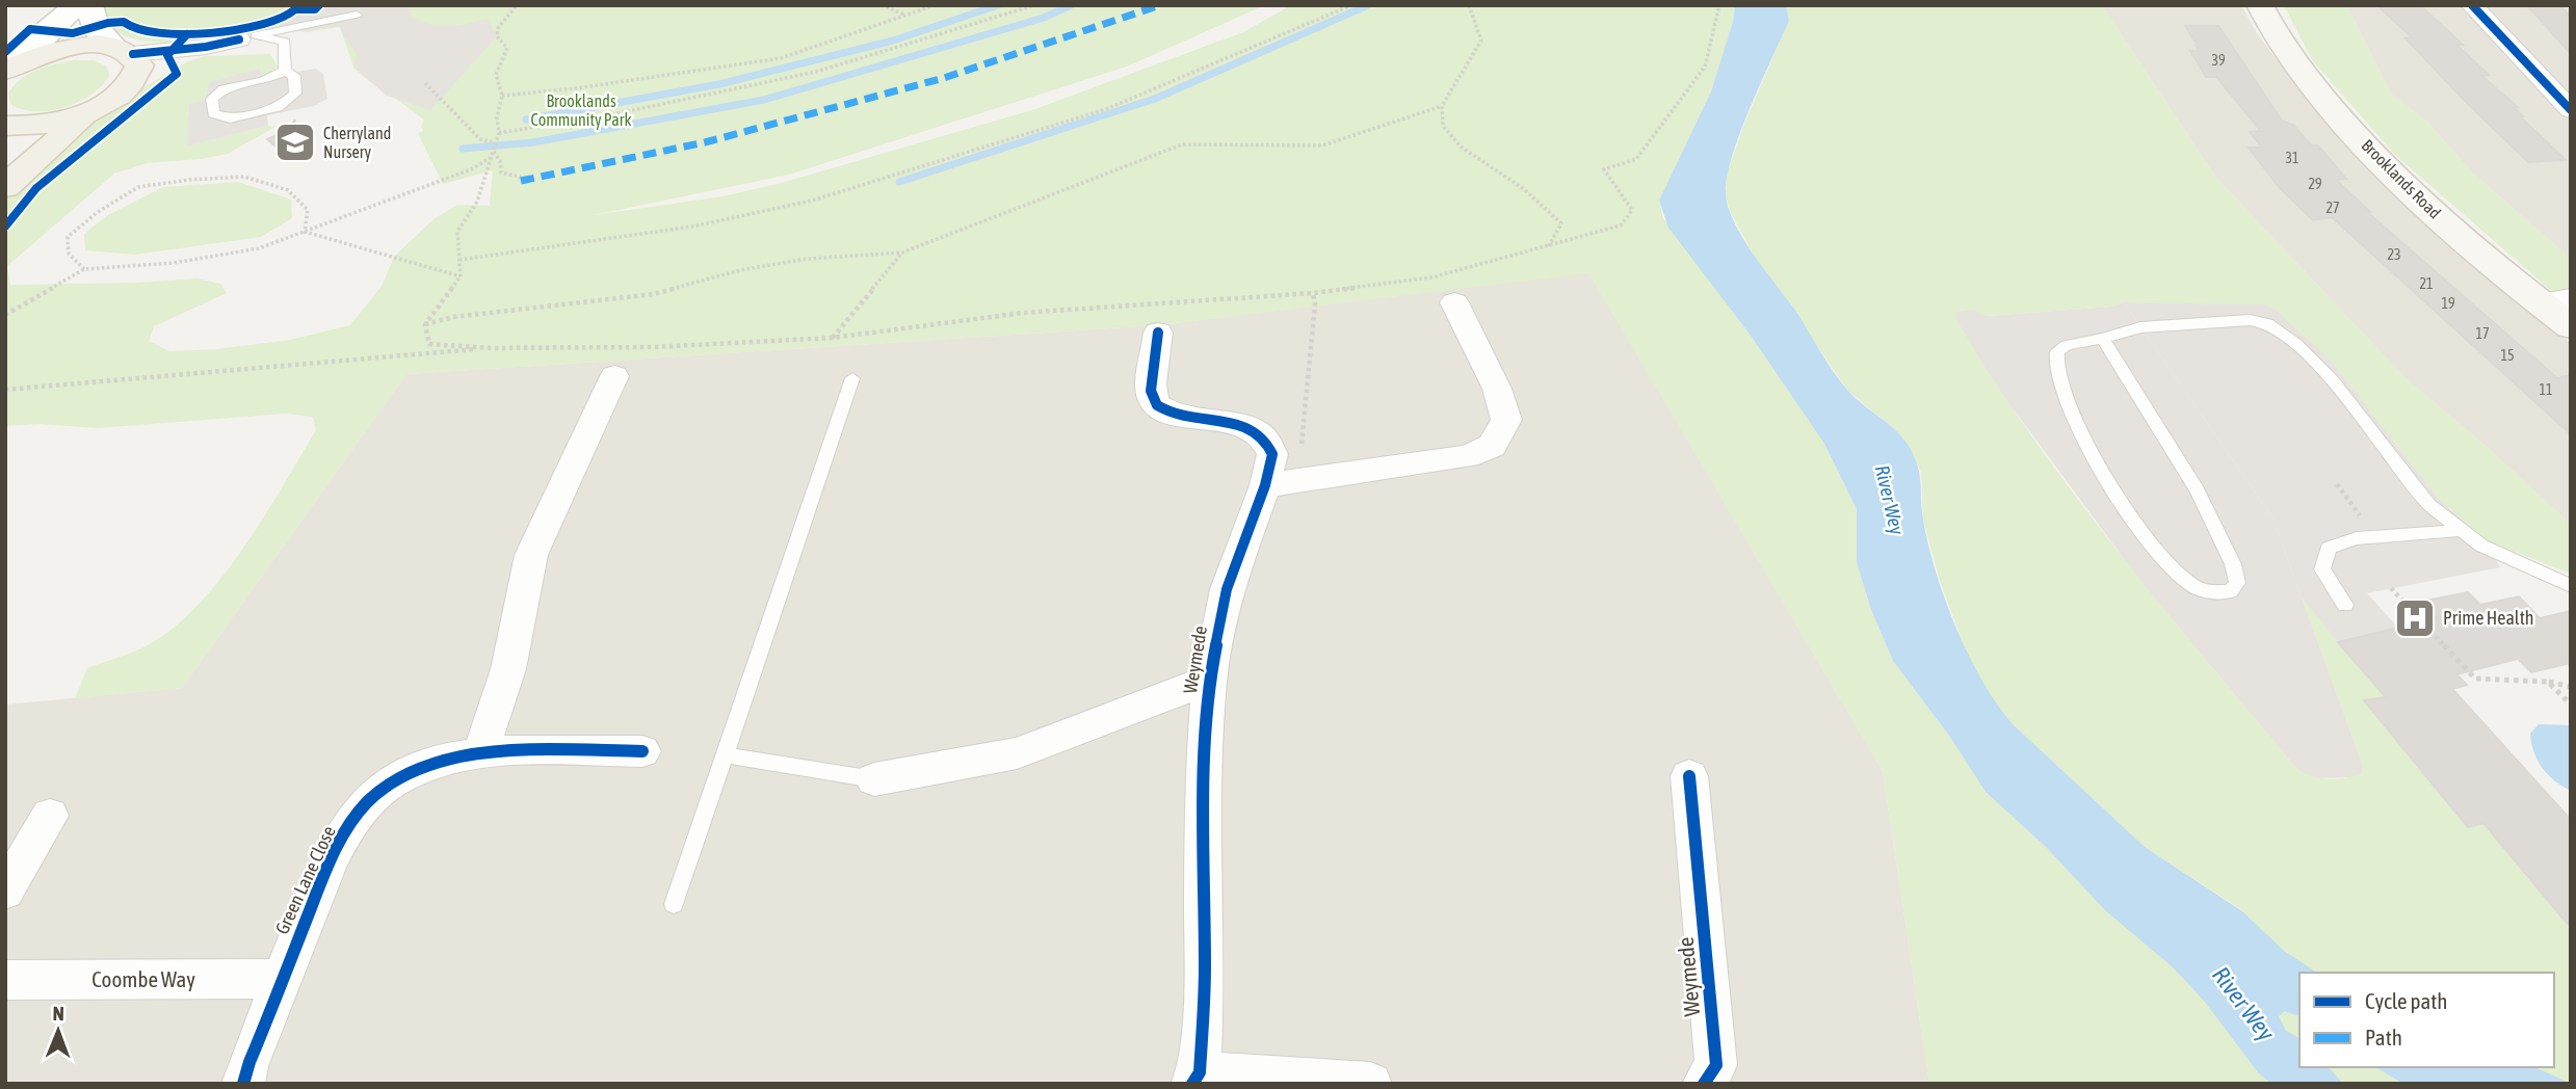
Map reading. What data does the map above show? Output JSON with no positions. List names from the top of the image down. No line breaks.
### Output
{"streets":{"main road":["Brooklands Road"],"street":["Weymede","Green Lane Close","Coombe Way"]},"crossings":[["Green Lane Close","Coombe Way"]],"water":["River Wey"],"parks":["Brooklands Community Park"],"places":{"school or university":["Cherryland Nursery"],"hospital":["Prime Health"]},"house_numbers":["39","31","29","27","23","21","19","17","15","11"],"legend":["Cycle path","Path"],"north":"top"}
